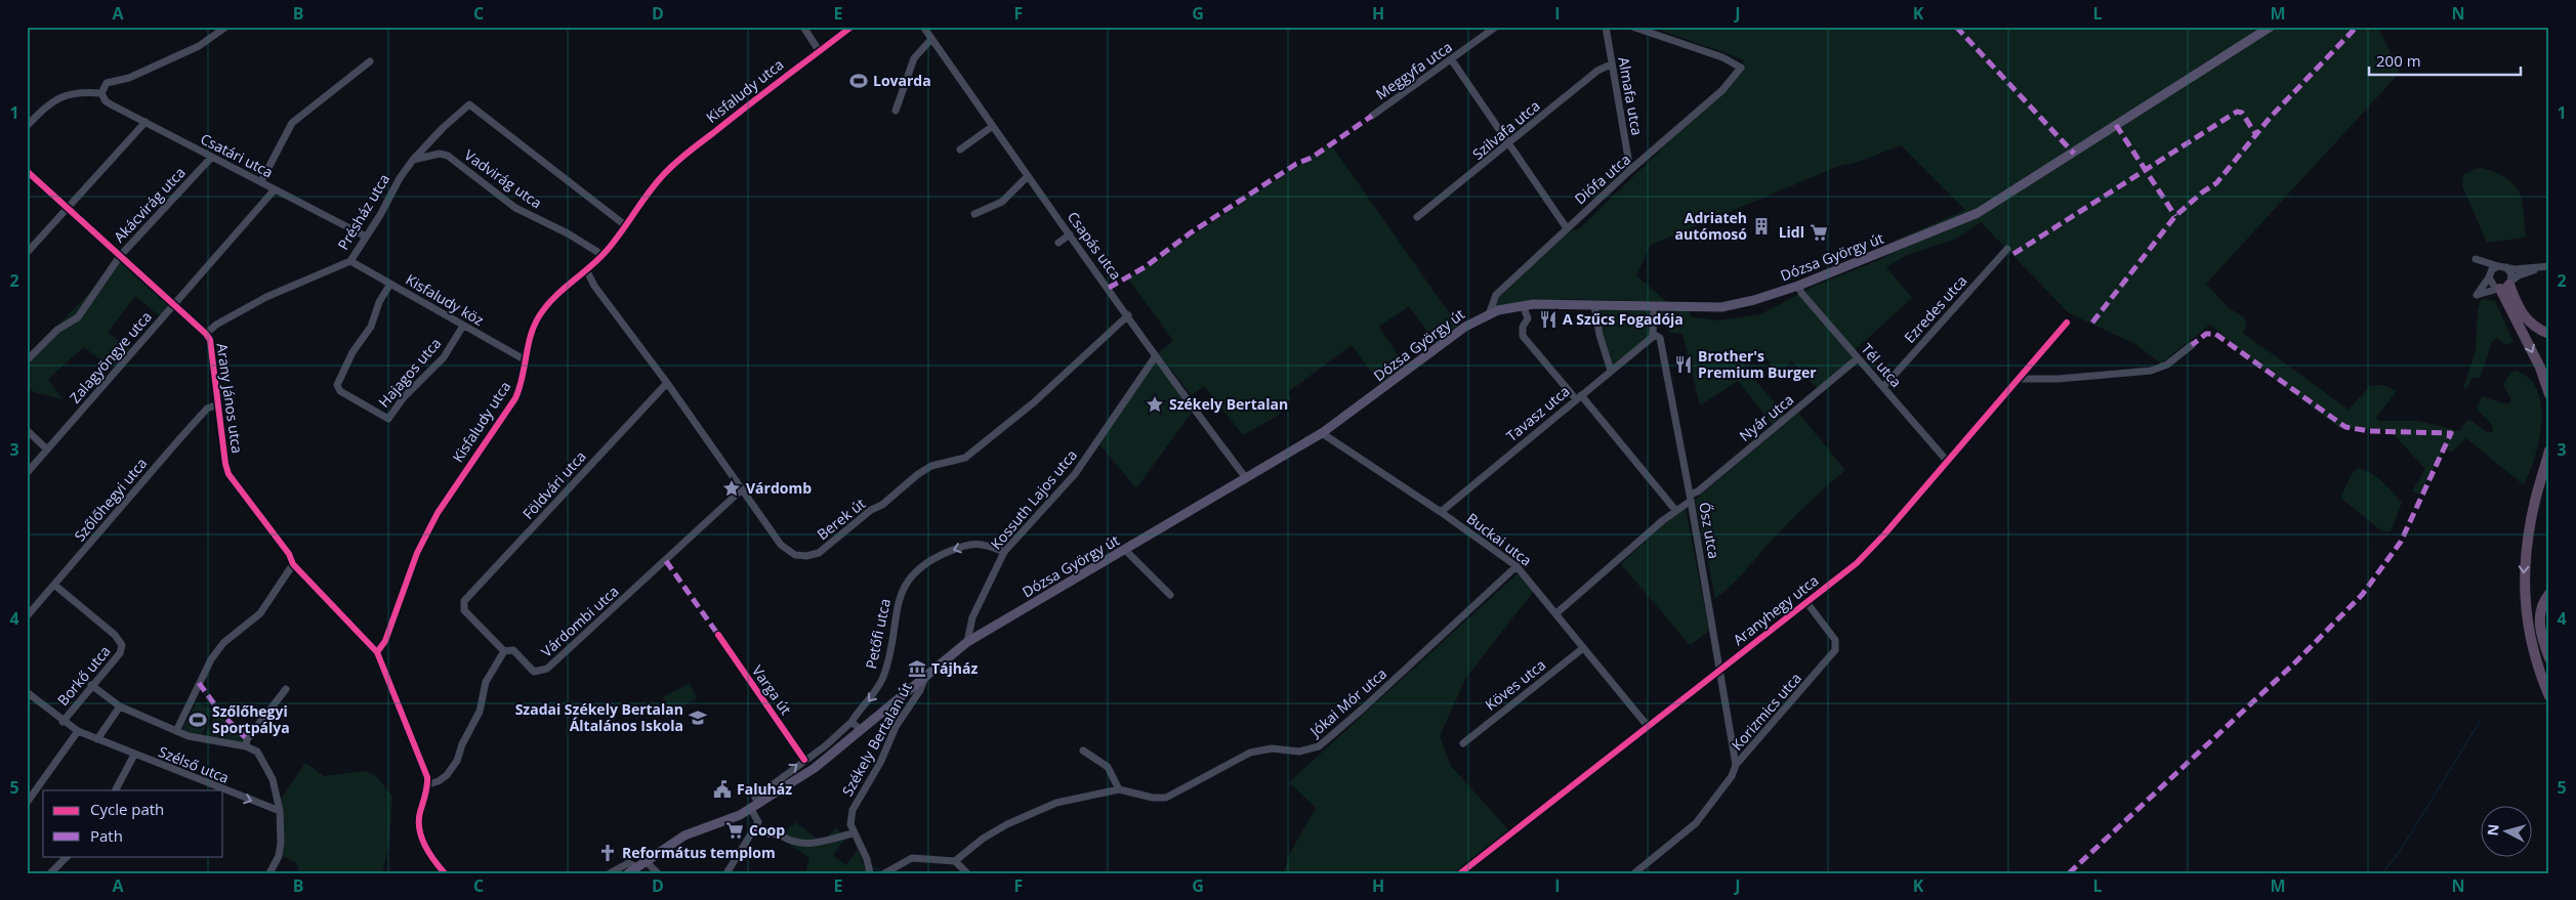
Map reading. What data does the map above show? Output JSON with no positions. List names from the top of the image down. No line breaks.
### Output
{"streets":{"main road":["Dózsa György út"],"street":["Meggyfa utca","Kisfaludy utca","Almafa utca","Szilvafa utca","Csatári utca","Vadvirág utca","Diófa utca","Akácvirág utca","Présház utca","Csapás utca","Kisfaludy köz","Ezredes utca","Zalagyöngye utca","Tél utca","Hajagos utca","Arany János utca","Tavasz utca","Nyár utca","Földvári utca","Szőlőhegyi utca","Kossuth Lajos utca","Berek út","Ősz utca","Buckai utca","Aranyhegy utca","Várdombi utca","Petőfi utca","Borkő utca","Köves utca","Jókai Mór utca","Korizmics utca","Székely Bertalan út","Szélső utca"],"cycle path":["Varga út"]},"crossings":[["Kisfaludy utca","Vadvirág utca"],["Kisfaludy utca","Présház utca"],["Kisfaludy utca","Kisfaludy köz"],["Kisfaludy utca","Arany János utca"],["Kisfaludy utca","Berek út"],["Almafa utca","Szilvafa utca"],["Almafa utca","Diófa utca"],["Csatári utca","Akácvirág utca"],["Csatári utca","Présház utca"],["Csatári utca","Zalagyöngye utca"],["Vadvirág utca","Présház utca"],["Diófa utca","Dózsa György út"],["Akácvirág utca","Arany János utca"],["Présház utca","Kisfaludy köz"],["Présház utca","Arany János utca"],["Csapás utca","Dózsa György út"],["Csapás utca","Kossuth Lajos utca"],["Csapás utca","Berek út"],["Dózsa György út","Tél utca"],["Dózsa György út","Kossuth Lajos utca"],["Dózsa György út","Ősz utca"],["Dózsa György út","Buckai utca"],["Dózsa György út","Székely Bertalan út"],["Kisfaludy köz","Hajagos utca"],["Ezredes utca","Tél utca"],["Zalagyöngye utca","Arany János utca"],["Tél utca","Nyár utca"],["Tél utca","Aranyhegy utca"],["Arany János utca","Szőlőhegyi utca"],["Tavasz utca","Ősz utca"],["Tavasz utca","Buckai utca"],["Nyár utca","Ősz utca"],["Nyár utca","Buckai utca"],["Földvári utca","Berek út"],["Földvári utca","Várdombi utca"],["Szőlőhegyi utca","Borkő utca"],["Kossuth Lajos utca","Petőfi utca"],["Berek út","Várdombi utca"],["Ősz utca","Aranyhegy utca"],["Ősz utca","Korizmics utca"],["Buckai utca","Aranyhegy utca"],["Buckai utca","Köves utca"],["Buckai utca","Jókai Mór utca"],["Aranyhegy utca","Korizmics utca"],["Borkő utca","Szélső utca"]],"one_way":["Petőfi utca"],"places":{"sports":["Lovarda","Szőlőhegyi Sportpálya"],"building":["Adriateh autómosó"],"supermarket":["Lidl","Coop"],"restaurant":["A Szűcs Fogadója","Brother's Premium Burger"],"place":["Székely Bertalan","Várdomb"],"museum":["Tájház"],"school or university":["Szadai Székely Bertalan Általános Iskola"],"public building":["Faluház"],"church":["Református templom"]},"legend":["Cycle path","Path"],"scale_bar":"200 m","north":"left","grid":{"columns":["A","B","C","D","E","F","G","H","I","J","K","L","M","N"],"rows":["1","2","3","4","5"]}}
